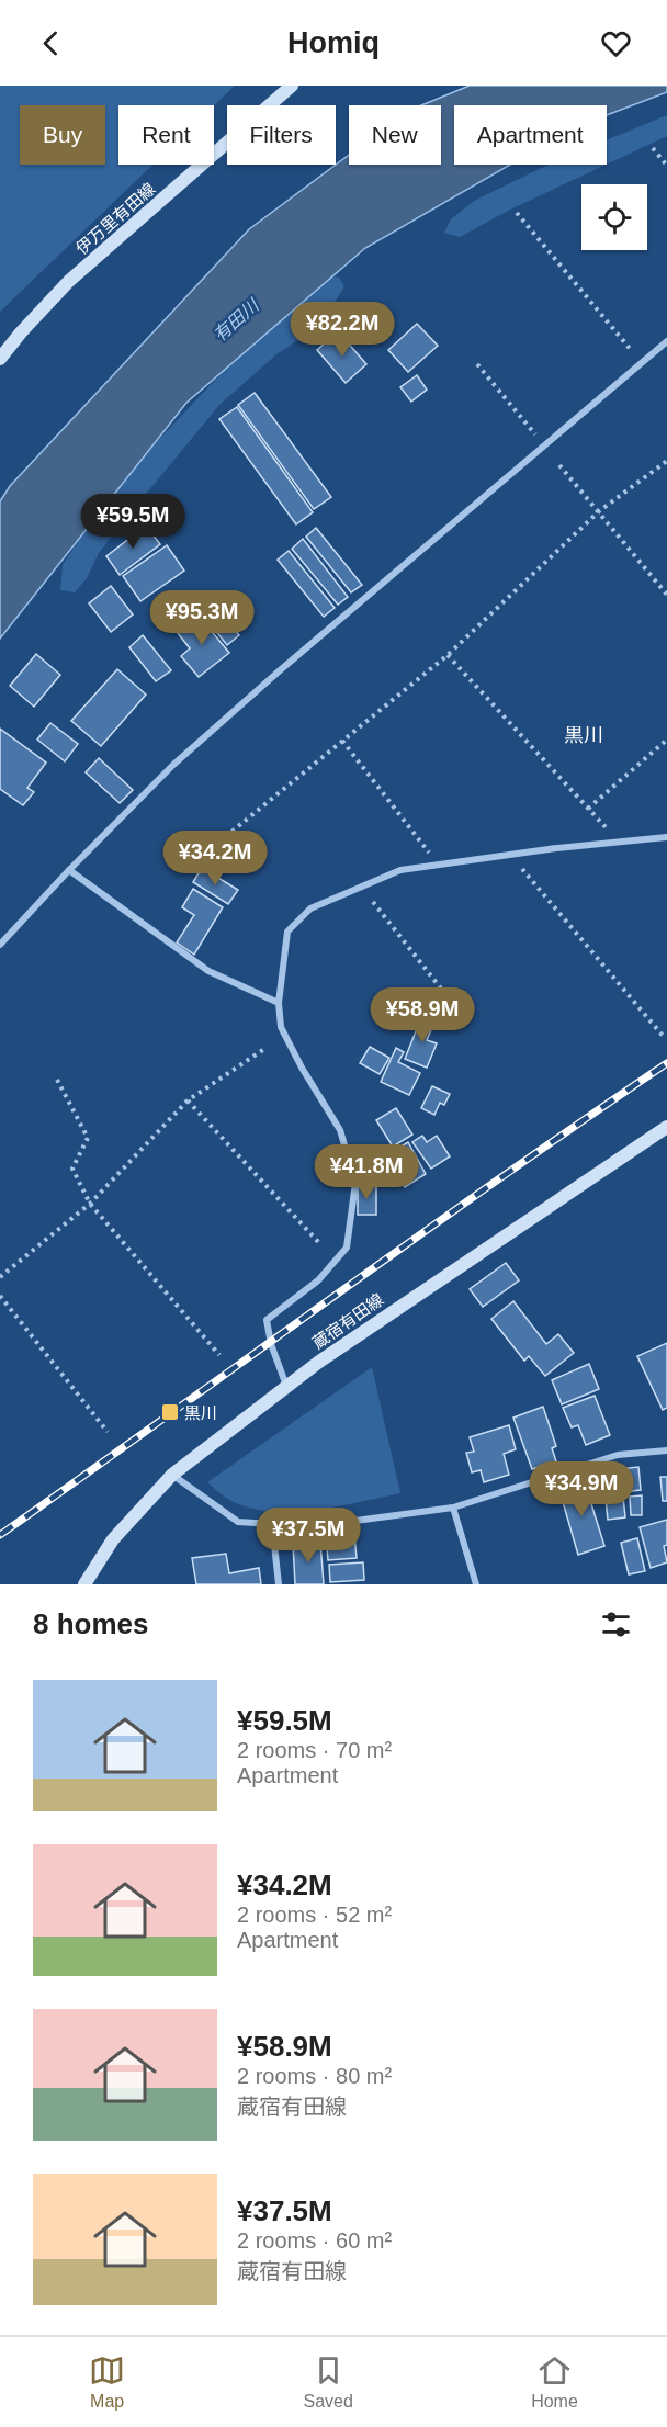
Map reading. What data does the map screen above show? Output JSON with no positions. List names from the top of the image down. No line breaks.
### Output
{"streets":{"main road":["伊万里有田線","蔵宿有田線"]},"districts":["黒川"],"water":["有田川"],"places":{"transit":["黒川"]},"page":{"header":"Homiq","chip":["Buy","Rent","Filters","New","Apartment"],"price":["¥82.2M","¥59.5M","¥95.3M","¥34.2M","¥58.9M","¥41.8M","¥34.9M","¥37.5M"],"heading":"8 homes","list":[{"name":"¥59.5M","note":"2 rooms · 70 m² · Apartment"},{"name":"¥34.2M","note":"2 rooms · 52 m² · Apartment"},{"name":"¥58.9M","note":"2 rooms · 80 m² · 蔵宿有田線"},{"name":"¥37.5M","note":"2 rooms · 60 m² · 蔵宿有田線"}],"tabs":["Map","Saved","Home"]}}
